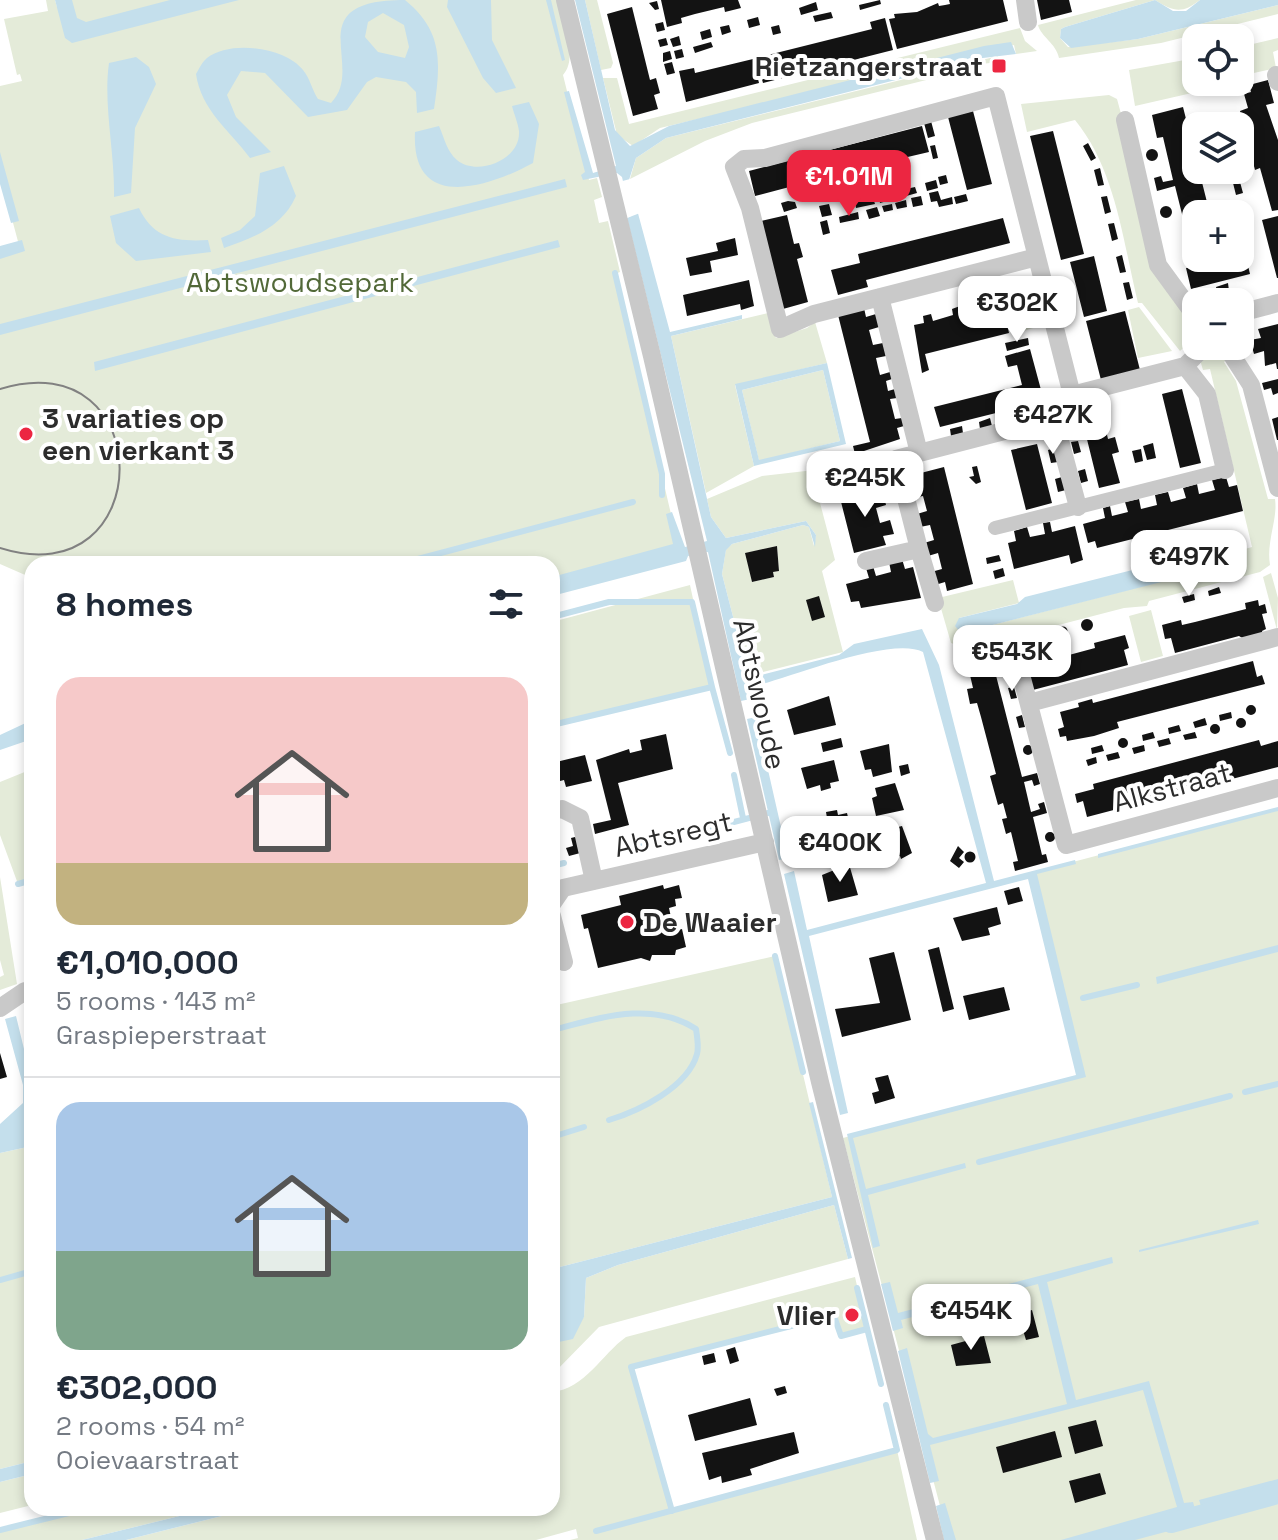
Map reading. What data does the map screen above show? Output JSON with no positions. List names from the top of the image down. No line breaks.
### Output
{"streets":{"street":["Abtswoude","Alkstraat","Abtsregt"]},"crossings":[["Abtswoude","Abtsregt"]],"parks":["Abtswoudsepark"],"places":{"transit":["Rietzangerstraat"],"other":["3 variaties op een vierkant 3","De Waaier","Vlier"]},"page":{"map_buttons":["+","−"],"price":["€1.01M","€302K","€427K","€245K","€497K","€543K","€400K","€454K"],"heading":"8 homes","list":[{"name":"€1,010,000","note":"5 rooms · 143 m² · Graspieperstraat"},{"name":"€302,000","note":"2 rooms · 54 m² · Ooievaarstraat"}]}}
